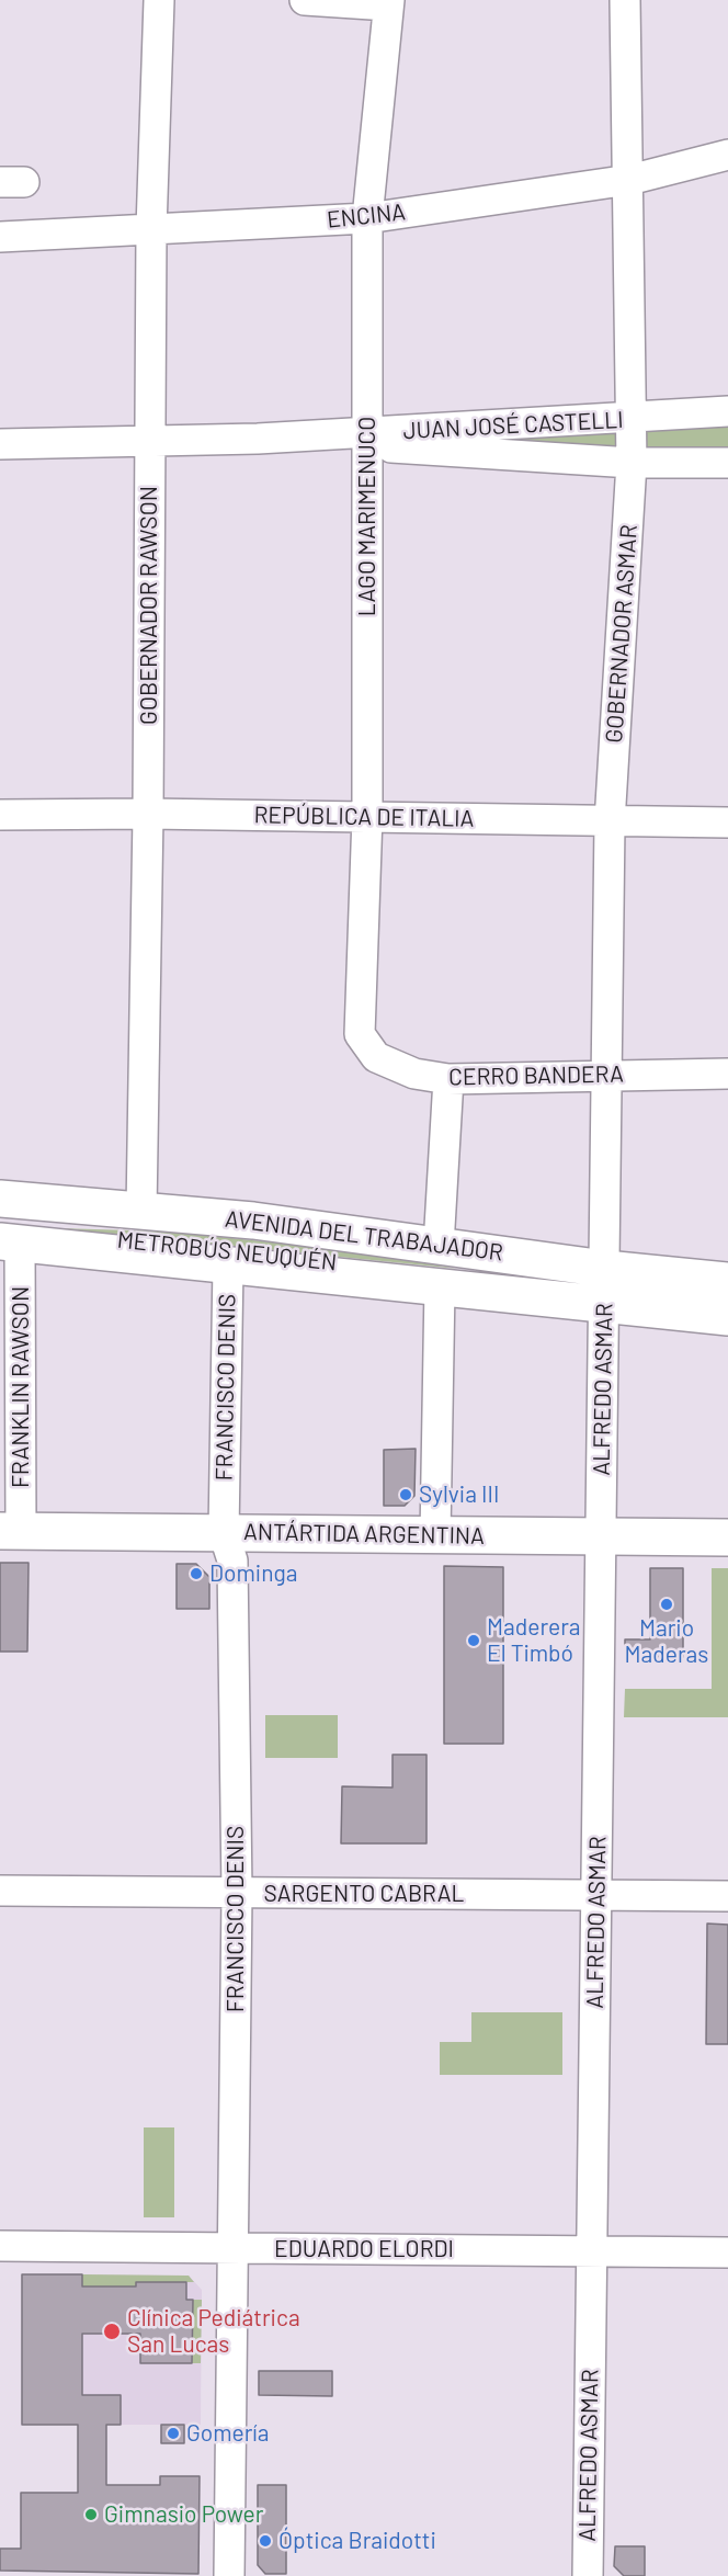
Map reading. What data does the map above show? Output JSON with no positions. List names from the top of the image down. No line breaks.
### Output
{"streets":{"main road":["AVENIDA DEL TRABAJADOR","ANTÁRTIDA ARGENTINA"],"street":["ENCINA","JUAN JOSÉ CASTELLI","LAGO MARIMENUCO","GOBERNADOR RAWSON","GOBERNADOR ASMAR","REPÚBLICA DE ITALIA","CERRO BANDERA","METROBÚS NEUQUÉN","FRANKLIN RAWSON","FRANCISCO DENIS","ALFREDO ASMAR","SARGENTO CABRAL","EDUARDO ELORDI"]},"crossings":[["ENCINA","LAGO MARIMENUCO"],["ENCINA","GOBERNADOR RAWSON"],["ENCINA","GOBERNADOR ASMAR"],["JUAN JOSÉ CASTELLI","LAGO MARIMENUCO"],["JUAN JOSÉ CASTELLI","GOBERNADOR RAWSON"],["JUAN JOSÉ CASTELLI","GOBERNADOR ASMAR"],["LAGO MARIMENUCO","REPÚBLICA DE ITALIA"],["LAGO MARIMENUCO","CERRO BANDERA"],["GOBERNADOR RAWSON","REPÚBLICA DE ITALIA"],["GOBERNADOR RAWSON","AVENIDA DEL TRABAJADOR"],["GOBERNADOR ASMAR","REPÚBLICA DE ITALIA"],["GOBERNADOR ASMAR","CERRO BANDERA"],["GOBERNADOR ASMAR","AVENIDA DEL TRABAJADOR"],["GOBERNADOR ASMAR","METROBÚS NEUQUÉN"],["GOBERNADOR ASMAR","ALFREDO ASMAR"],["AVENIDA DEL TRABAJADOR","METROBÚS NEUQUÉN"],["AVENIDA DEL TRABAJADOR","FRANKLIN RAWSON"],["AVENIDA DEL TRABAJADOR","FRANCISCO DENIS"],["AVENIDA DEL TRABAJADOR","ALFREDO ASMAR"],["METROBÚS NEUQUÉN","FRANKLIN RAWSON"],["METROBÚS NEUQUÉN","ALFREDO ASMAR"],["FRANKLIN RAWSON","ANTÁRTIDA ARGENTINA"],["FRANCISCO DENIS","ANTÁRTIDA ARGENTINA"],["FRANCISCO DENIS","SARGENTO CABRAL"],["FRANCISCO DENIS","EDUARDO ELORDI"],["ALFREDO ASMAR","ANTÁRTIDA ARGENTINA"],["ALFREDO ASMAR","SARGENTO CABRAL"],["ALFREDO ASMAR","EDUARDO ELORDI"]],"places":["Sylvia III","Dominga","Mario Maderas","Maderera El Timbó","Clínica Pediátrica San Lucas","Gomería","Gimnasio Power","Óptica Braidotti"]}
